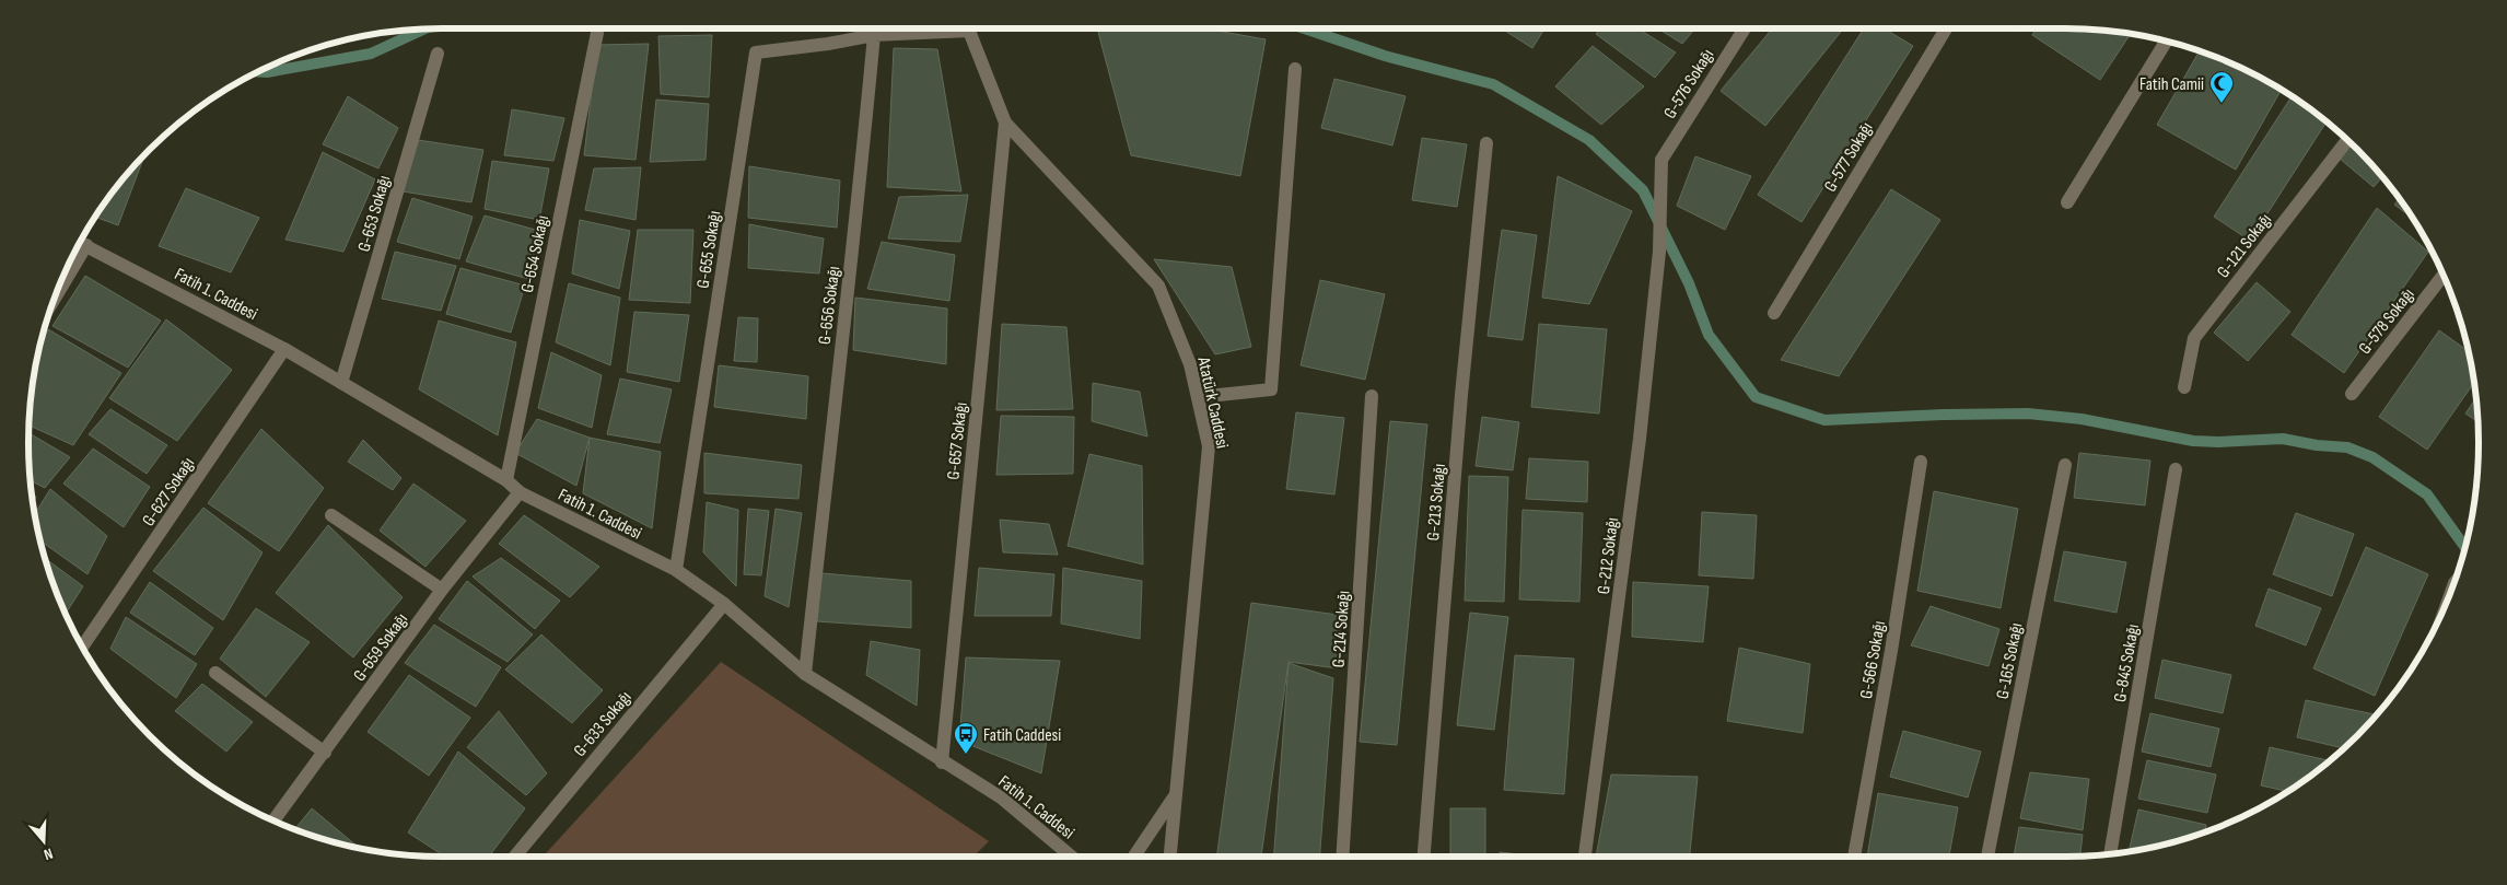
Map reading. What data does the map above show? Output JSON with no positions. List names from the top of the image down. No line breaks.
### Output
{"streets":{"street":["G-576 Sokağı","G-577 Sokağı","G-653 Sokağı","G-121 Sokağı","G-655 Sokağı","G-654 Sokağı","Fatih 1. Caddesi","G-656 Sokağı","G-578 Sokağı","Atatürk Caddesi","G-657 Sokağı","G-627 Sokağı","G-213 Sokağı","G-212 Sokağı","G-214 Sokağı","G-659 Sokağı","G-566 Sokağı","G-165 Sokağı","G-845 Sokağı","G-633 Sokağı"]},"crossings":[["G-576 Sokağı","G-212 Sokağı"],["G-653 Sokağı","Fatih 1. Caddesi"],["G-655 Sokağı","Fatih 1. Caddesi"],["G-655 Sokağı","G-656 Sokağı"],["G-654 Sokağı","Fatih 1. Caddesi"],["Fatih 1. Caddesi","G-656 Sokağı"],["Fatih 1. Caddesi","G-657 Sokağı"],["Fatih 1. Caddesi","G-627 Sokağı"],["Fatih 1. Caddesi","G-659 Sokağı"],["Fatih 1. Caddesi","G-633 Sokağı"],["Atatürk Caddesi","G-657 Sokağı"]],"places":{"mosque":["Fatih Camii"],"bus stop":["Fatih Caddesi"]},"north":"bottom"}
